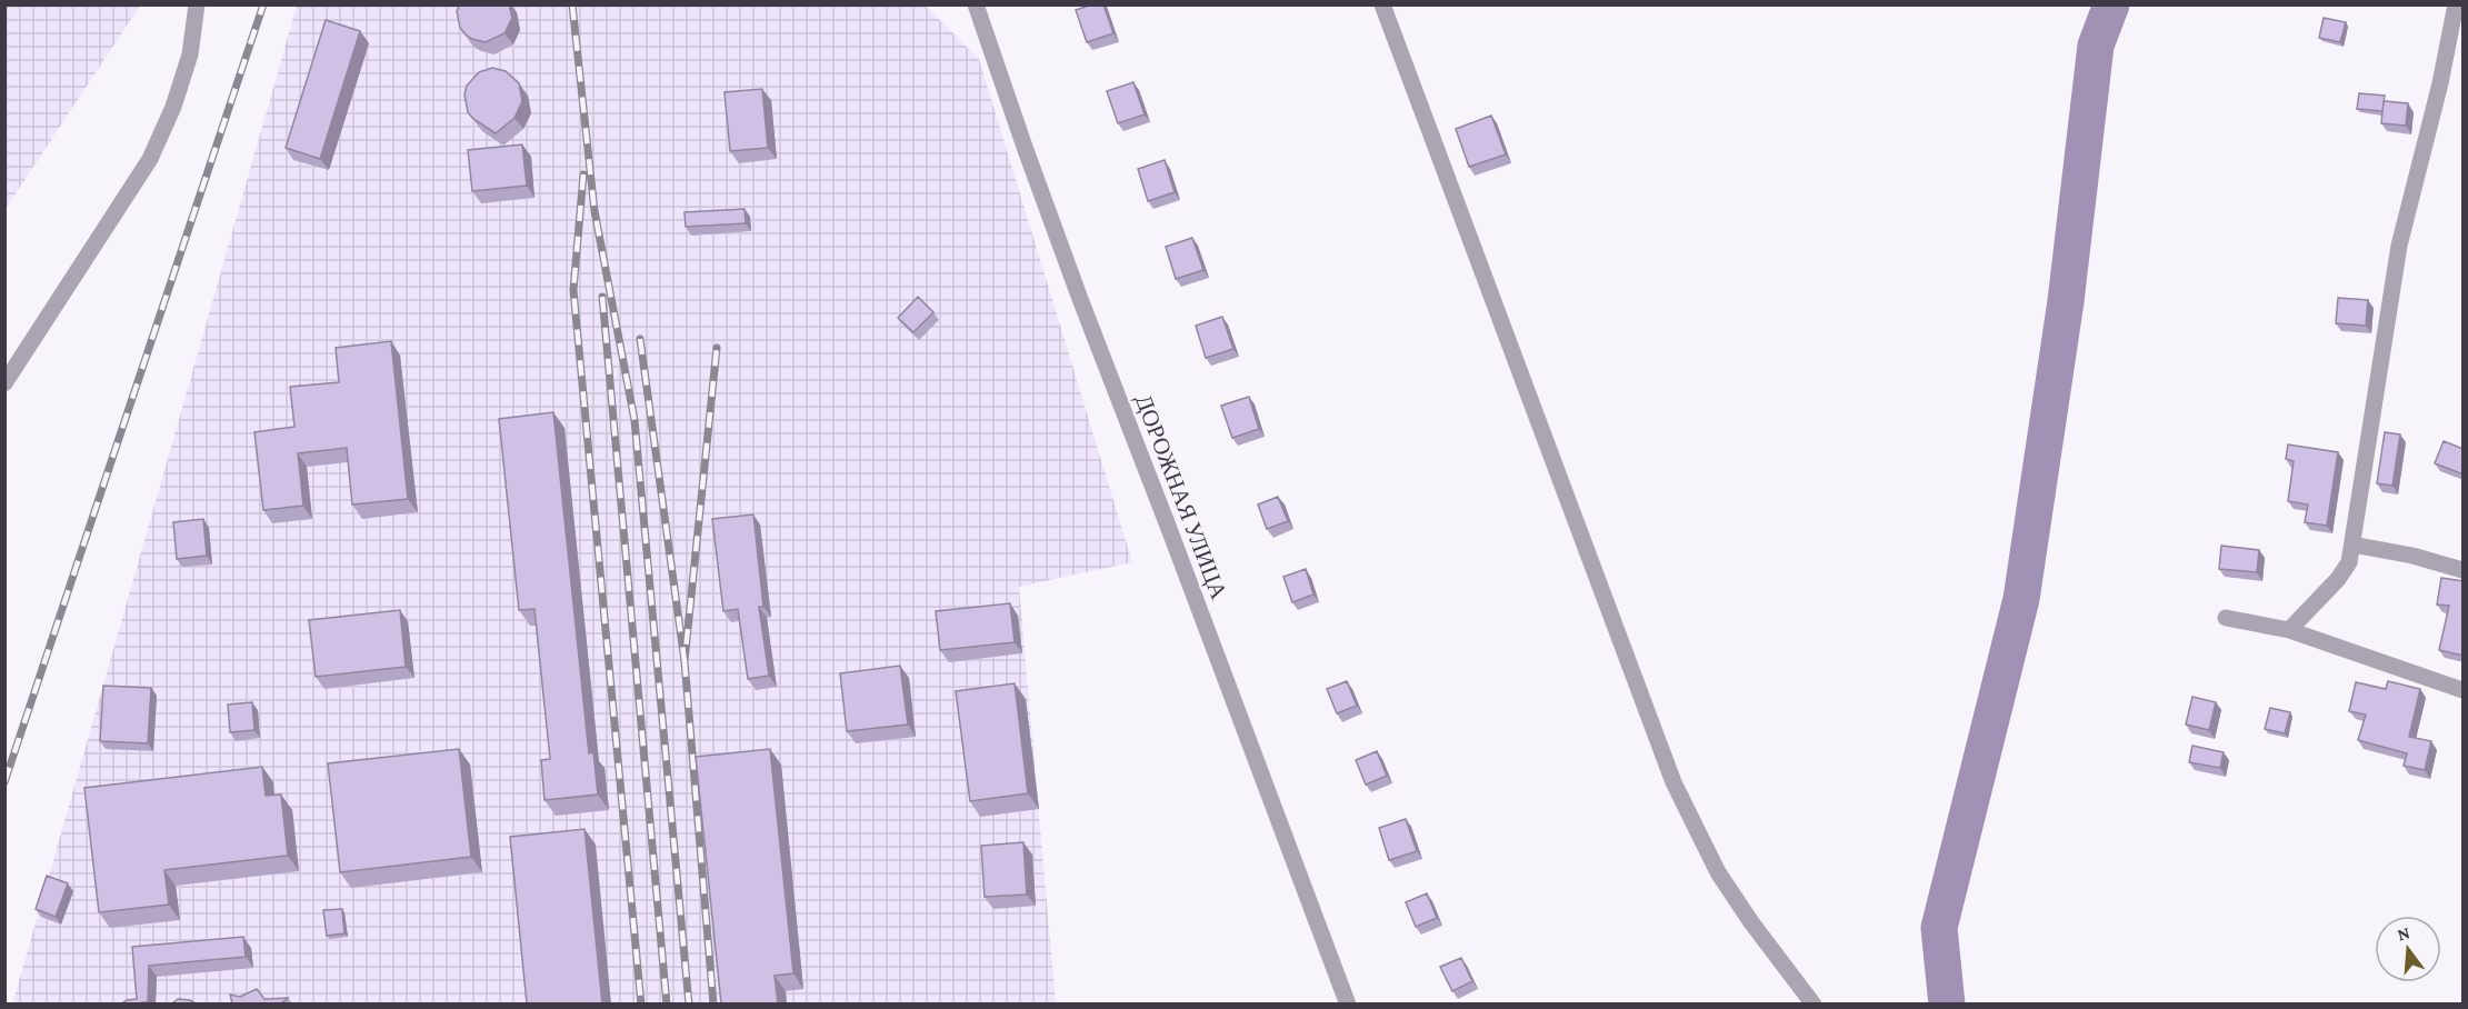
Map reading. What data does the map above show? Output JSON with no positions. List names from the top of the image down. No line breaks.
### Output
{"streets":{"street":["ДОРОЖНАЯ УЛИЦА"]},"north":"top"}
